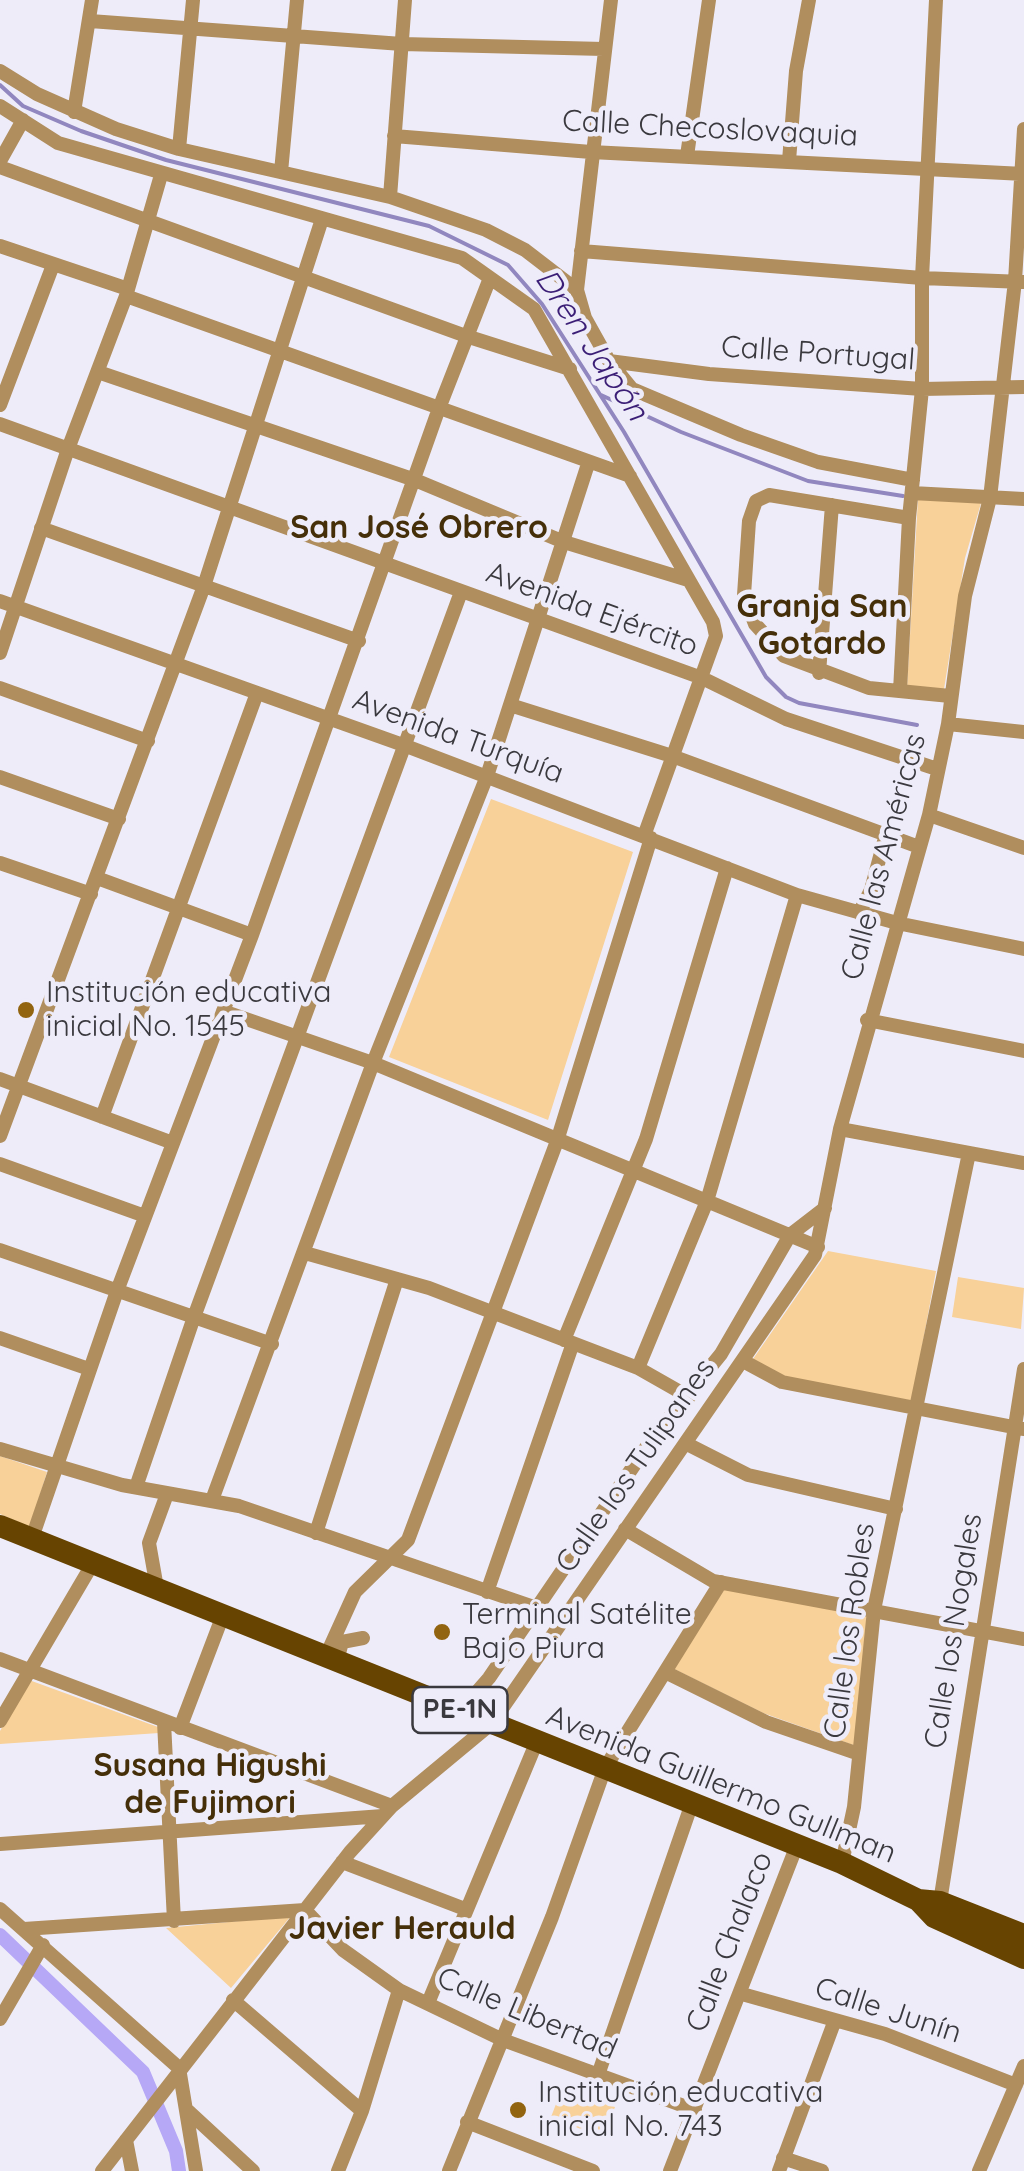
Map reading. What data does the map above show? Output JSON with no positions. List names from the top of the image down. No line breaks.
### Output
{"streets":{"main road":["PE-1N","Avenida Guillermo Gullman"],"street":["Calle Checoslovaquia","Calle Portugal","Avenida Ejército","Avenida Turquía","Calle las Américas","Calle los Tulipanes","Calle los Robles","Calle los Nogales","Calle Chalaco","Calle Junín","Calle Libertad"]},"crossings":[["Calle Checoslovaquia","Calle las Américas"],["Calle Portugal","Calle las Américas"],["Avenida Ejército","Calle las Américas"],["Avenida Turquía","Calle las Américas"],["Calle las Américas","Calle los Tulipanes"],["Calle los Tulipanes","Avenida Guillermo Gullman"],["Calle los Tulipanes","Calle Libertad"],["Calle los Robles","Avenida Guillermo Gullman"],["Calle los Nogales","Avenida Guillermo Gullman"],["Avenida Guillermo Gullman","Calle Chalaco"],["Calle Chalaco","Calle Junín"],["Calle Chalaco","Calle Libertad"]],"districts":["San José Obrero","Granja San Gotardo","Susana Higushi de Fujimori","Javier Herauld"],"water":["Dren Japón"],"places":["Institución educativa inicial No. 1545","Terminal Satélite Bajo Piura","Institución educativa inicial No. 743"]}
